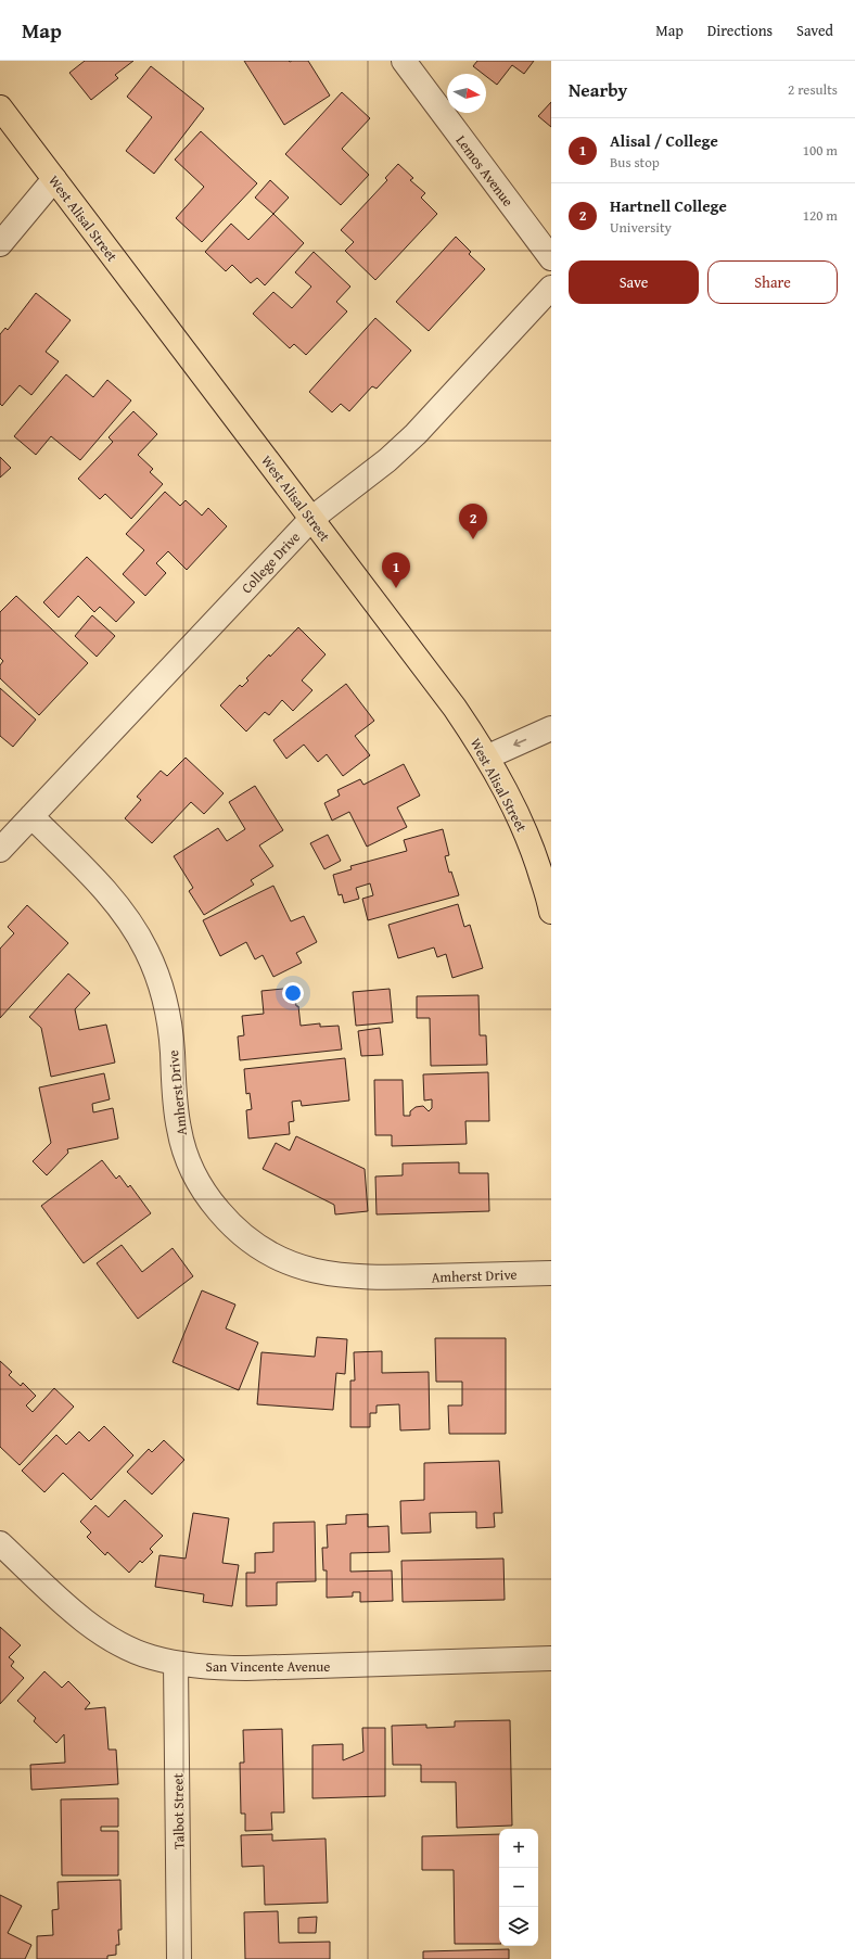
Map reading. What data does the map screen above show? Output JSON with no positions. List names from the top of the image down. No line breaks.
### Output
{"streets":{"main road":["West Alisal Street"],"street":["Lemos Avenue","College Drive","Amherst Drive","San Vincente Avenue","Talbot Street"]},"crossings":[["West Alisal Street","College Drive"],["College Drive","Amherst Drive"],["San Vincente Avenue","Talbot Street"]],"north":"right","page":{"header":"Map","nav":["Map","Directions","Saved"],"heading":["Nearby","2 results"],"list":[{"mark":"1","name":"Alisal / College","note":"Bus stop","value":"100 m"},{"mark":"2","name":"Hartnell College","note":"University","value":"120 m"}],"buttons":["Save","Share"],"pins":["2","1"],"map_buttons":["+","−"]}}
